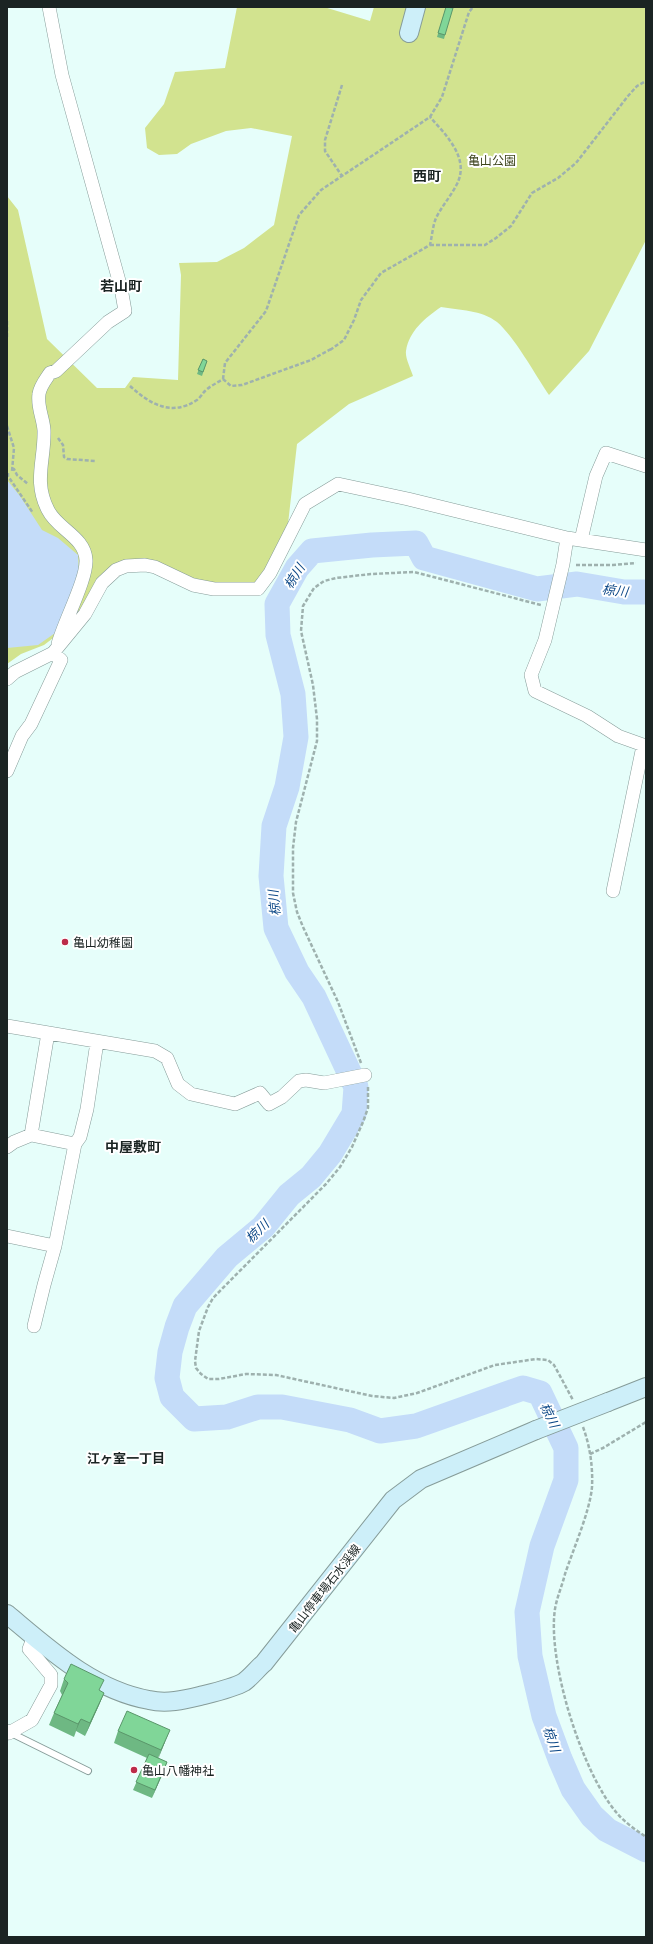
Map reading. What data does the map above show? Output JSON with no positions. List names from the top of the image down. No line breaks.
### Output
{"streets":{"main road":["亀山停車場石水渓線"]},"districts":["西町","若山町","中屋敷町","江ヶ室一丁目"],"water":["椋川"],"parks":["亀山公園"],"places":["亀山幼稚園","亀山八幡神社"]}
